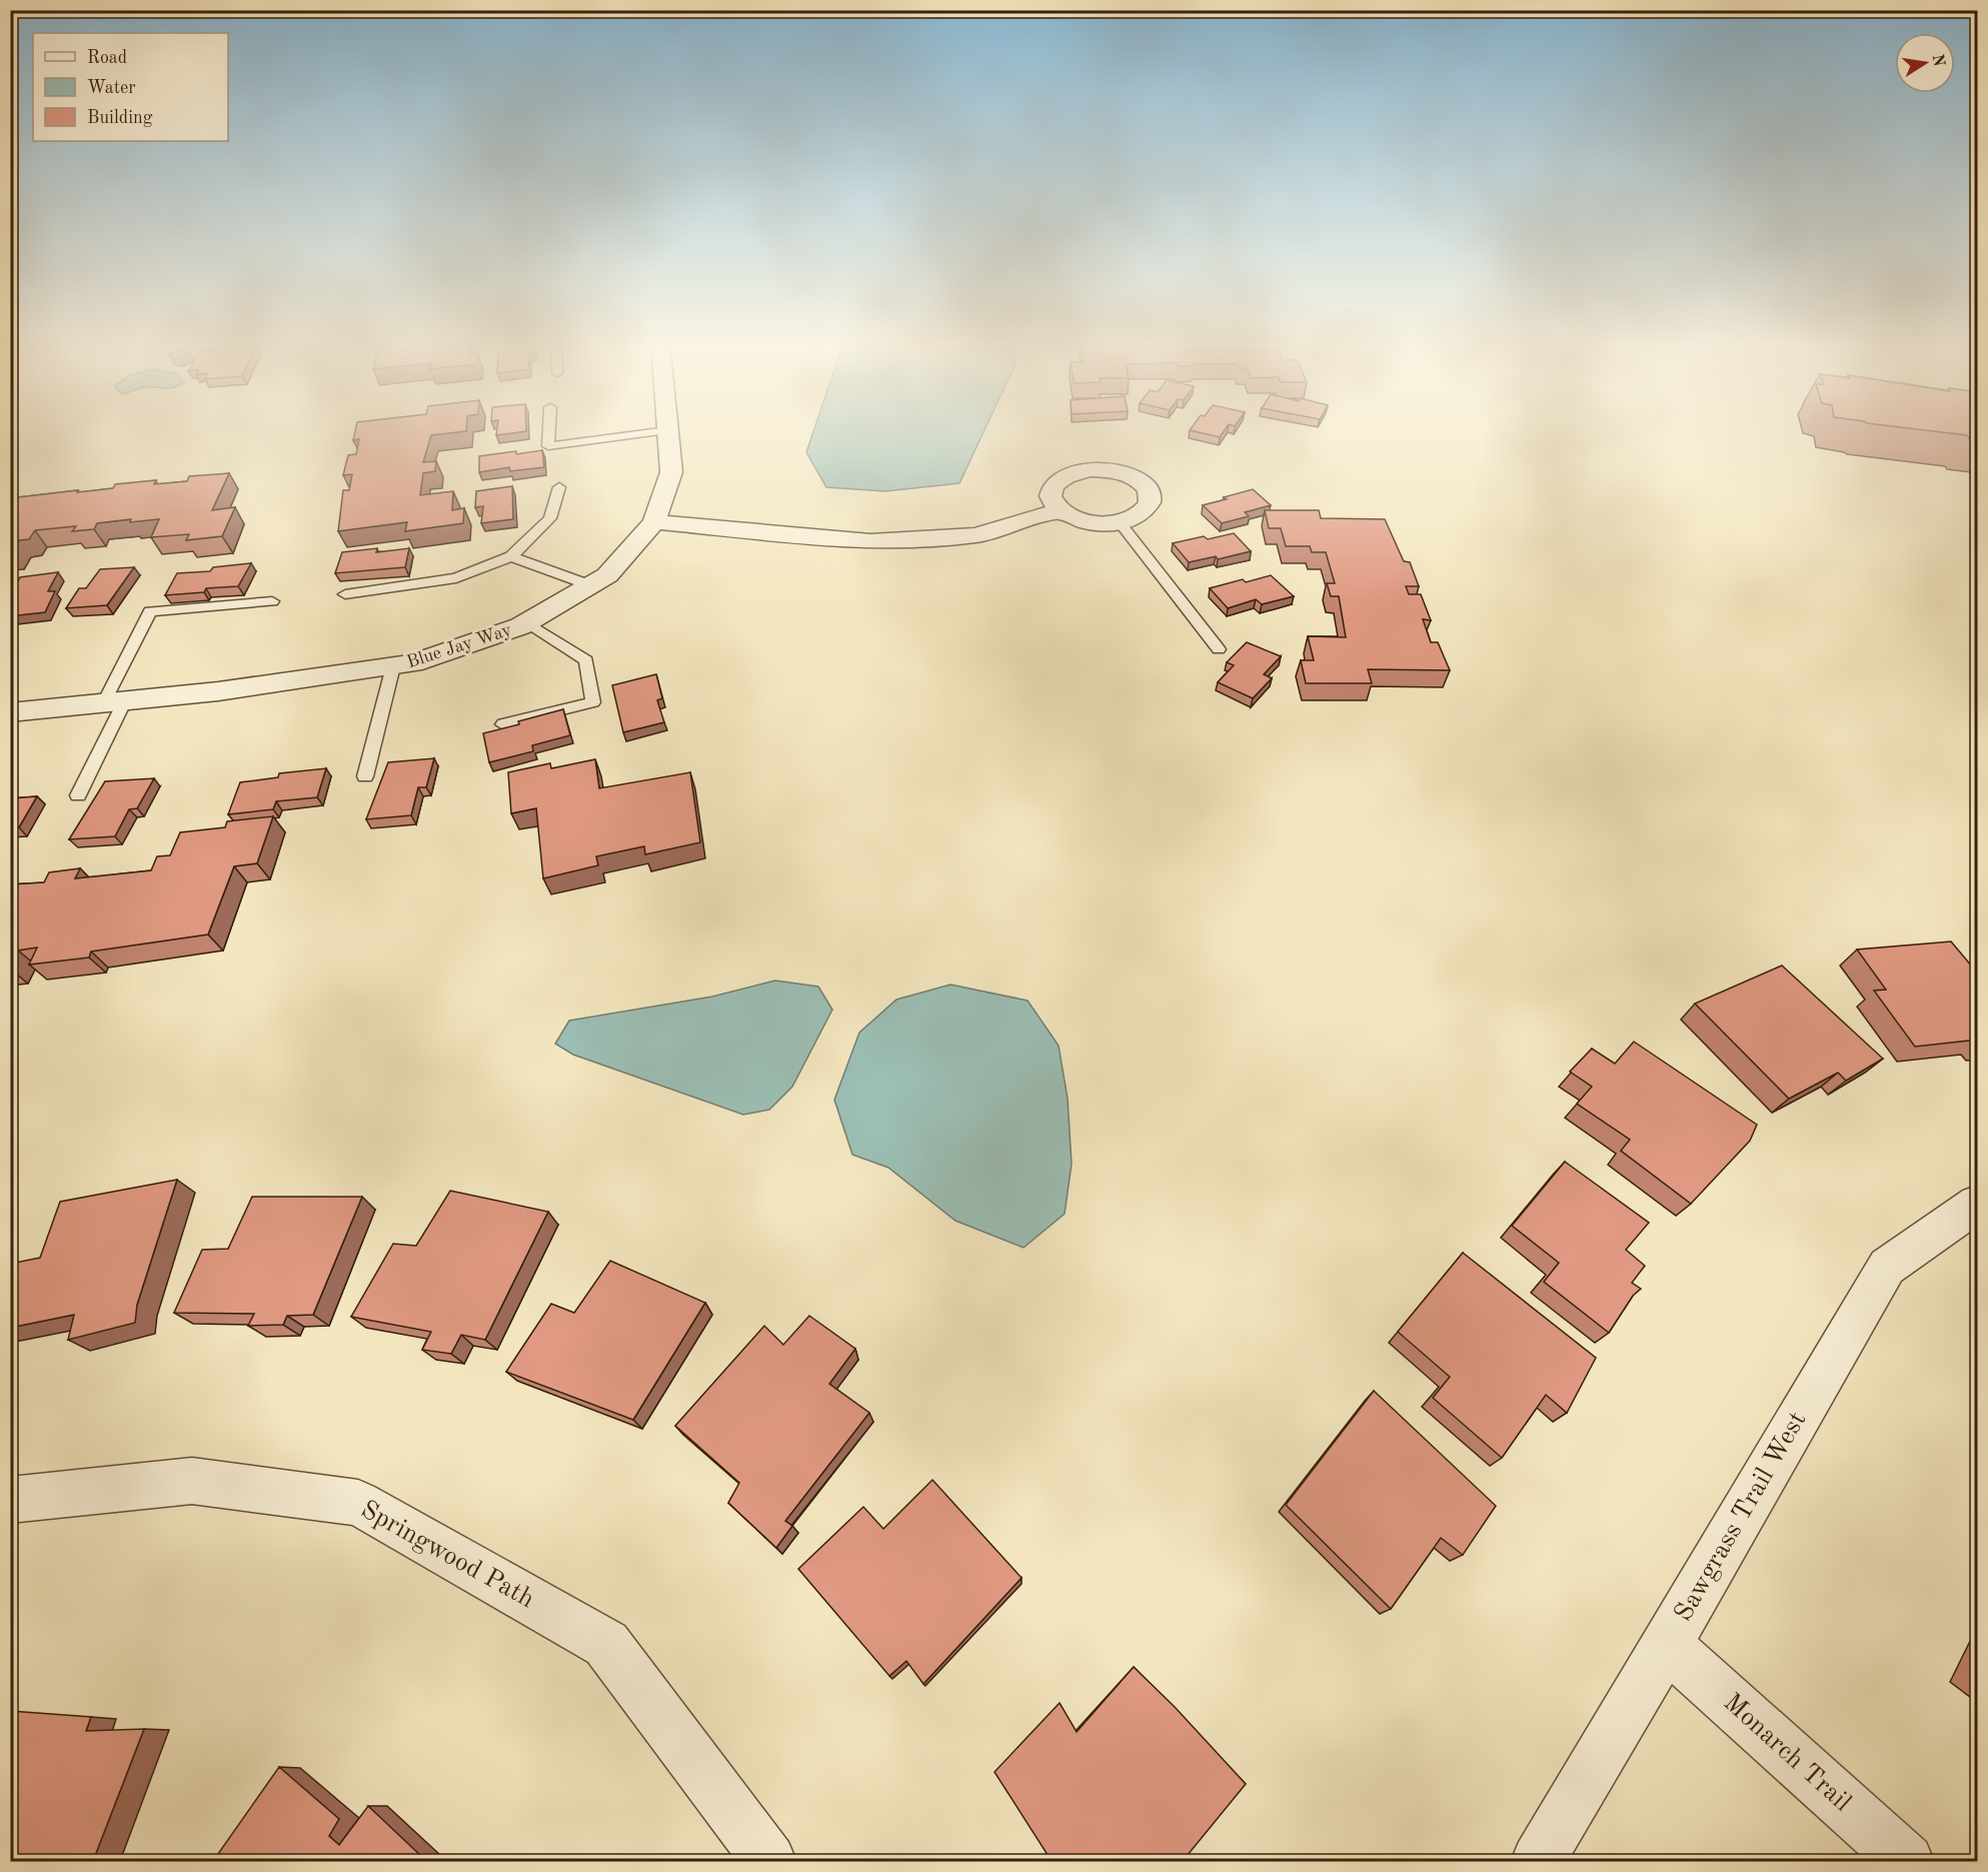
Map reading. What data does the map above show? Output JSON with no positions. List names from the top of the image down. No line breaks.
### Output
{"streets":{"street":["Blue Jay Way","Sawgrass Trail West","Springwood Path","Monarch Trail"]},"crossings":[["Sawgrass Trail West","Monarch Trail"]],"legend":["Road","Water","Building"],"north":"right"}
